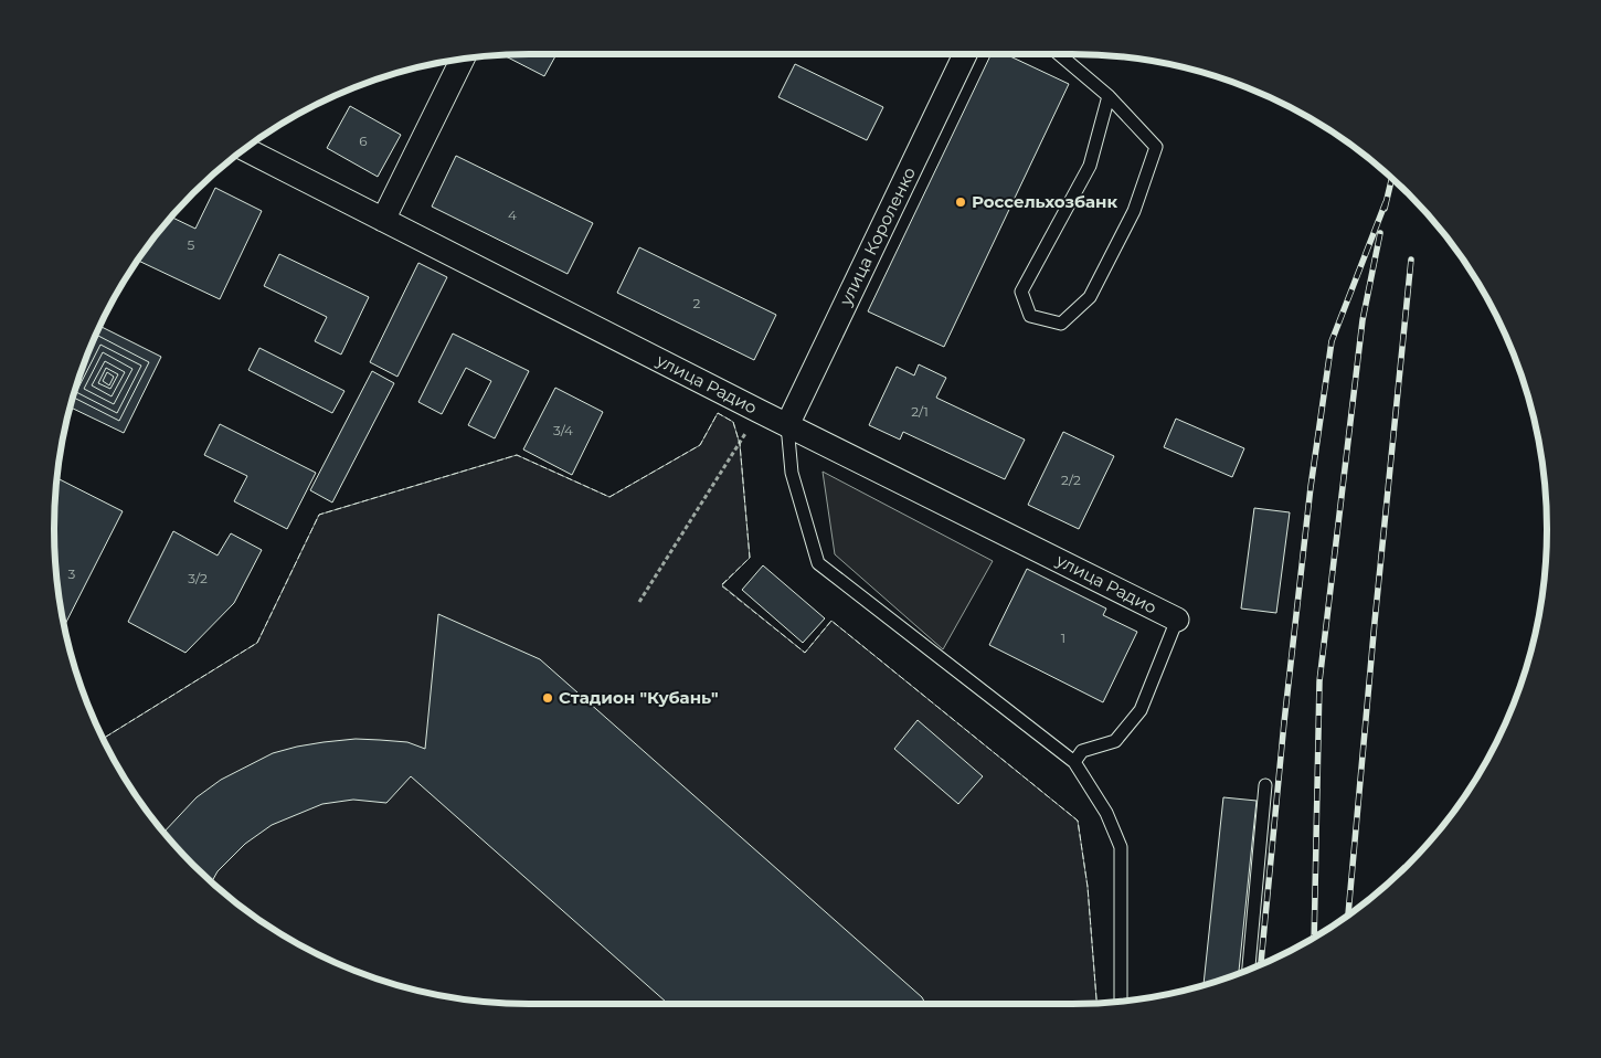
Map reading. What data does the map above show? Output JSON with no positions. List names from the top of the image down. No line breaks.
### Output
{"streets":{"street":["улица Короленко","улица Радио"]},"crossings":[["улица Короленко","улица Радио"]],"places":["Россельхозбанк","Стадион \"Кубань\""],"house_numbers":["6","4","5","2","2/1","3/4","2/2","3","3/2","1"]}
